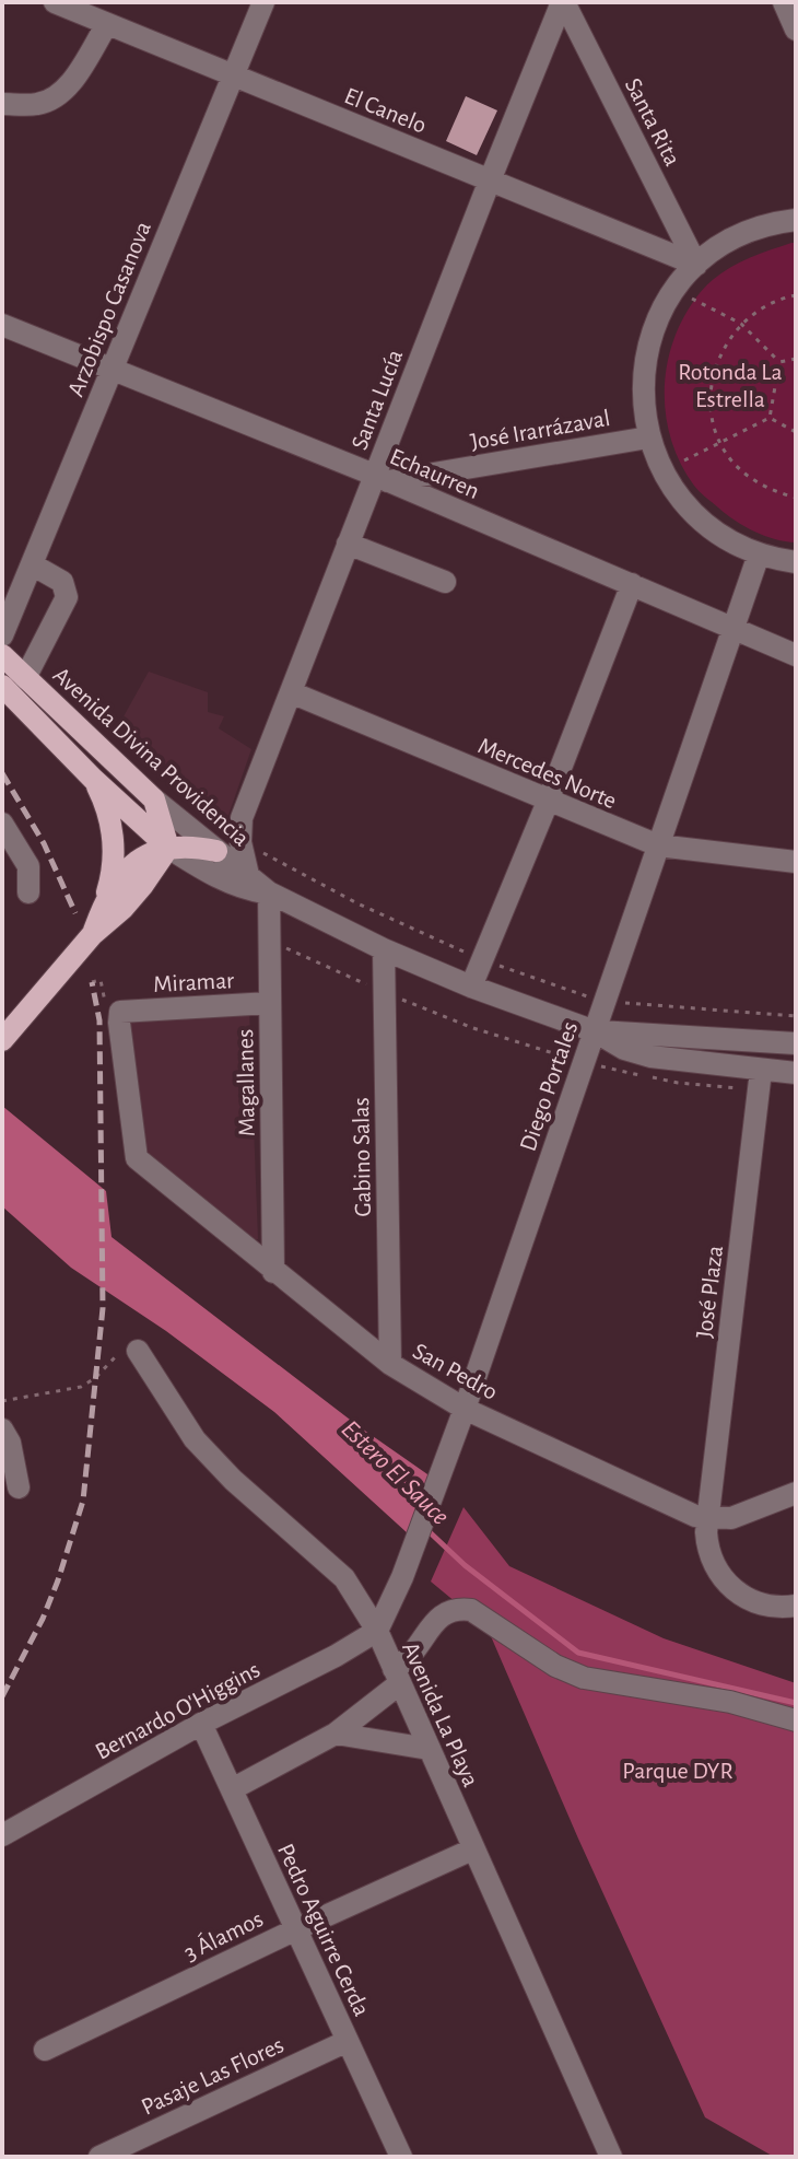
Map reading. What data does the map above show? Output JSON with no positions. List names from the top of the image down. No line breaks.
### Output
{"streets":{"main road":["Avenida Divina Providencia"],"street":["El Canelo","Santa Rita","Arzobispo Casanova","Santa Lucía","José Irarrázaval","Echaurren","Mercedes Norte","Miramar","Magallanes","Diego Portales","Gabino Salas","José Plaza","San Pedro","Bernardo O'Higgins","Avenida La Playa","Pedro Aguirre Cerda","3 Álamos","Pasaje Las Flores"]},"crossings":[["El Canelo","Santa Rita"],["El Canelo","Arzobispo Casanova"],["El Canelo","Santa Lucía"],["Santa Rita","Santa Lucía"],["Arzobispo Casanova","Echaurren"],["Santa Lucía","José Irarrázaval"],["Santa Lucía","Echaurren"],["Santa Lucía","Avenida Divina Providencia"],["Santa Lucía","Mercedes Norte"],["José Irarrázaval","Echaurren"],["Echaurren","Diego Portales"],["Avenida Divina Providencia","Magallanes"],["Avenida Divina Providencia","Diego Portales"],["Avenida Divina Providencia","Gabino Salas"],["Avenida Divina Providencia","José Plaza"],["Mercedes Norte","Diego Portales"],["Miramar","Magallanes"],["Miramar","San Pedro"],["Magallanes","San Pedro"],["Diego Portales","San Pedro"],["Diego Portales","Bernardo O'Higgins"],["Diego Portales","Avenida La Playa"],["Gabino Salas","San Pedro"],["José Plaza","San Pedro"],["Bernardo O'Higgins","Avenida La Playa"],["Bernardo O'Higgins","Pedro Aguirre Cerda"],["Avenida La Playa","3 Álamos"],["Pedro Aguirre Cerda","3 Álamos"],["Pedro Aguirre Cerda","Pasaje Las Flores"]],"water":["Estero El Sauce"],"parks":["Rotonda La Estrella","Parque DYR"]}
